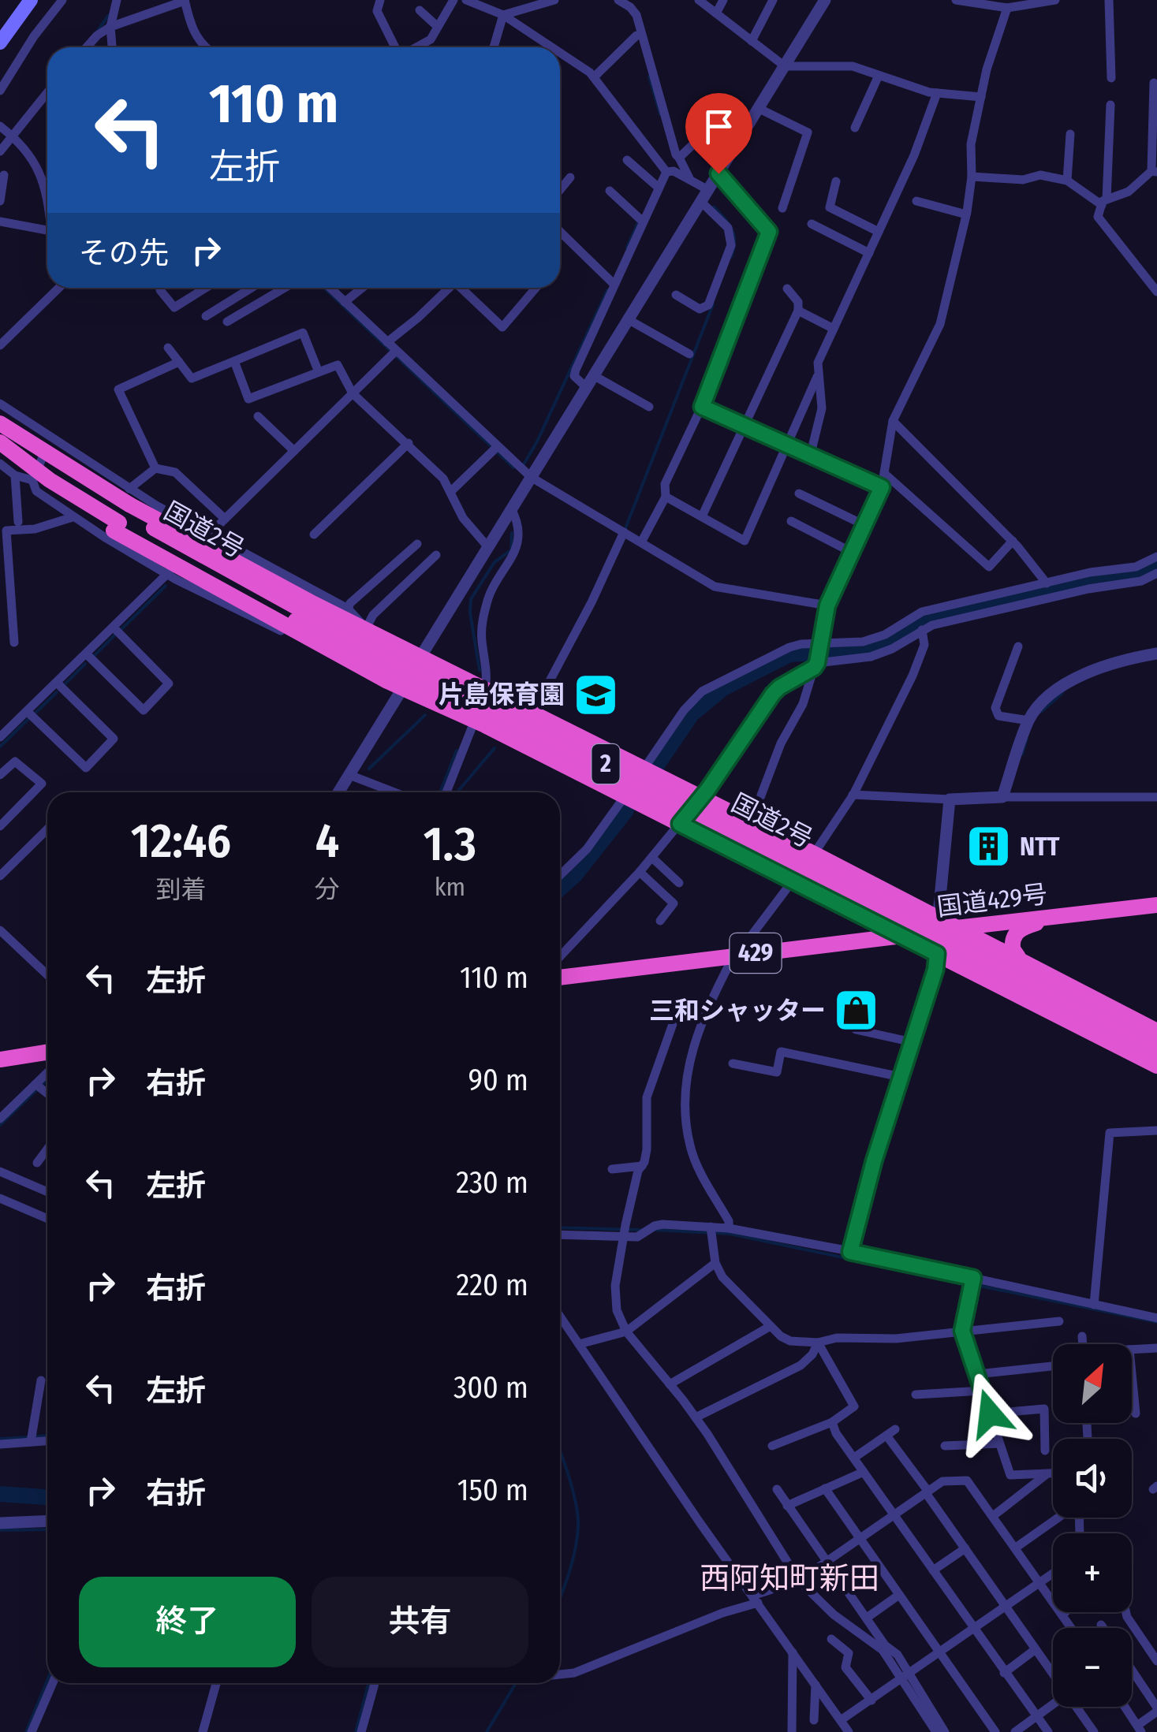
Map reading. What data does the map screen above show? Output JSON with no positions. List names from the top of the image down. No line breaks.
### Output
{"streets":{"highway":["国道2号","2","国道429号","429"]},"districts":["西阿知町新田"],"places":{"school or university":["片島保育園"],"building":["NTT"],"shop":["三和シャッター"]},"north":"top right","page":{"turn":["110 m","左折"],"then":"その先","eta":["12:46","到着","4","分","1.3","km"],"list":[{"name":"左折","value":"110 m"},{"name":"右折","value":"90 m"},{"name":"左折","value":"230 m"},{"name":"右折","value":"220 m"},{"name":"左折","value":"300 m"},{"name":"右折","value":"150 m"}],"map_buttons":["+","−"],"buttons":["終了","共有"]}}
